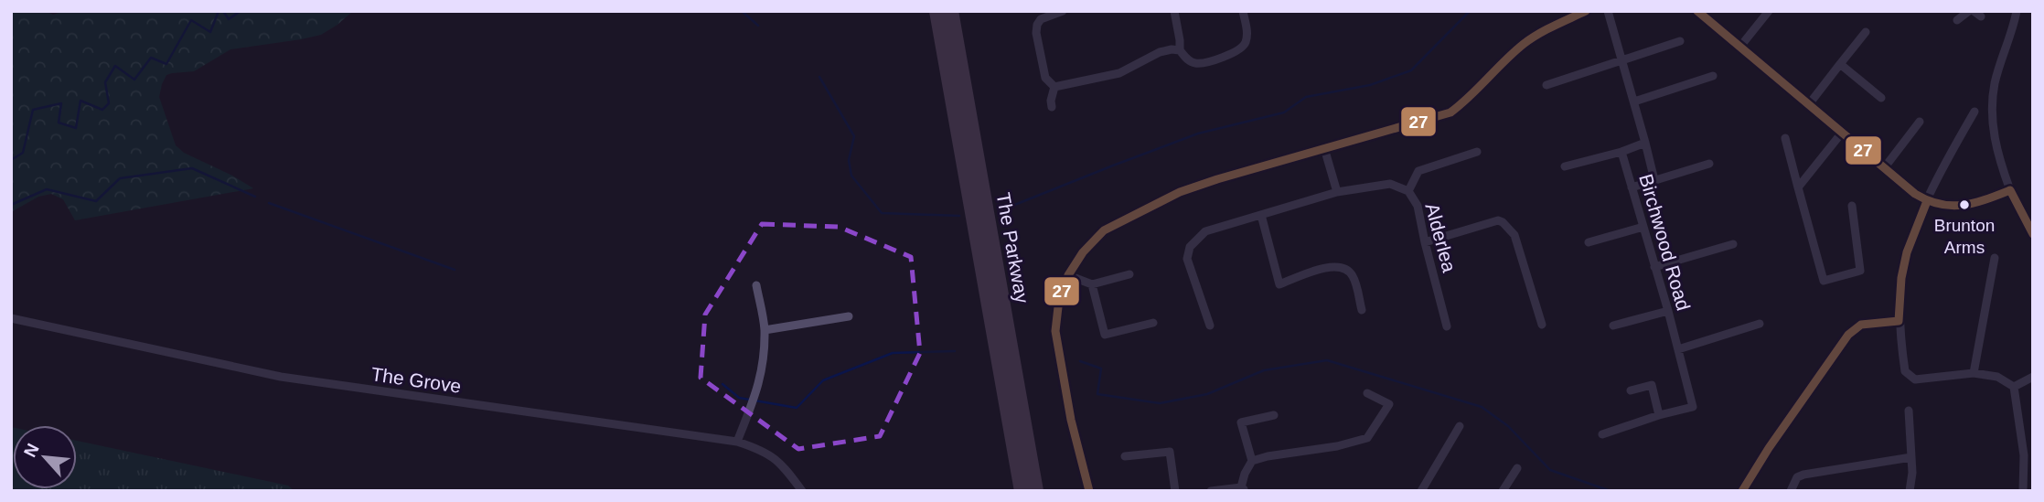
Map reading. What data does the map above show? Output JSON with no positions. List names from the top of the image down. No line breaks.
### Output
{"streets":{"highway":["The Parkway"],"street":["Alderlea","Birchwood Road","The Grove"]},"places":["Brunton Arms"],"lines":["transit line 27"],"north":"top left"}
